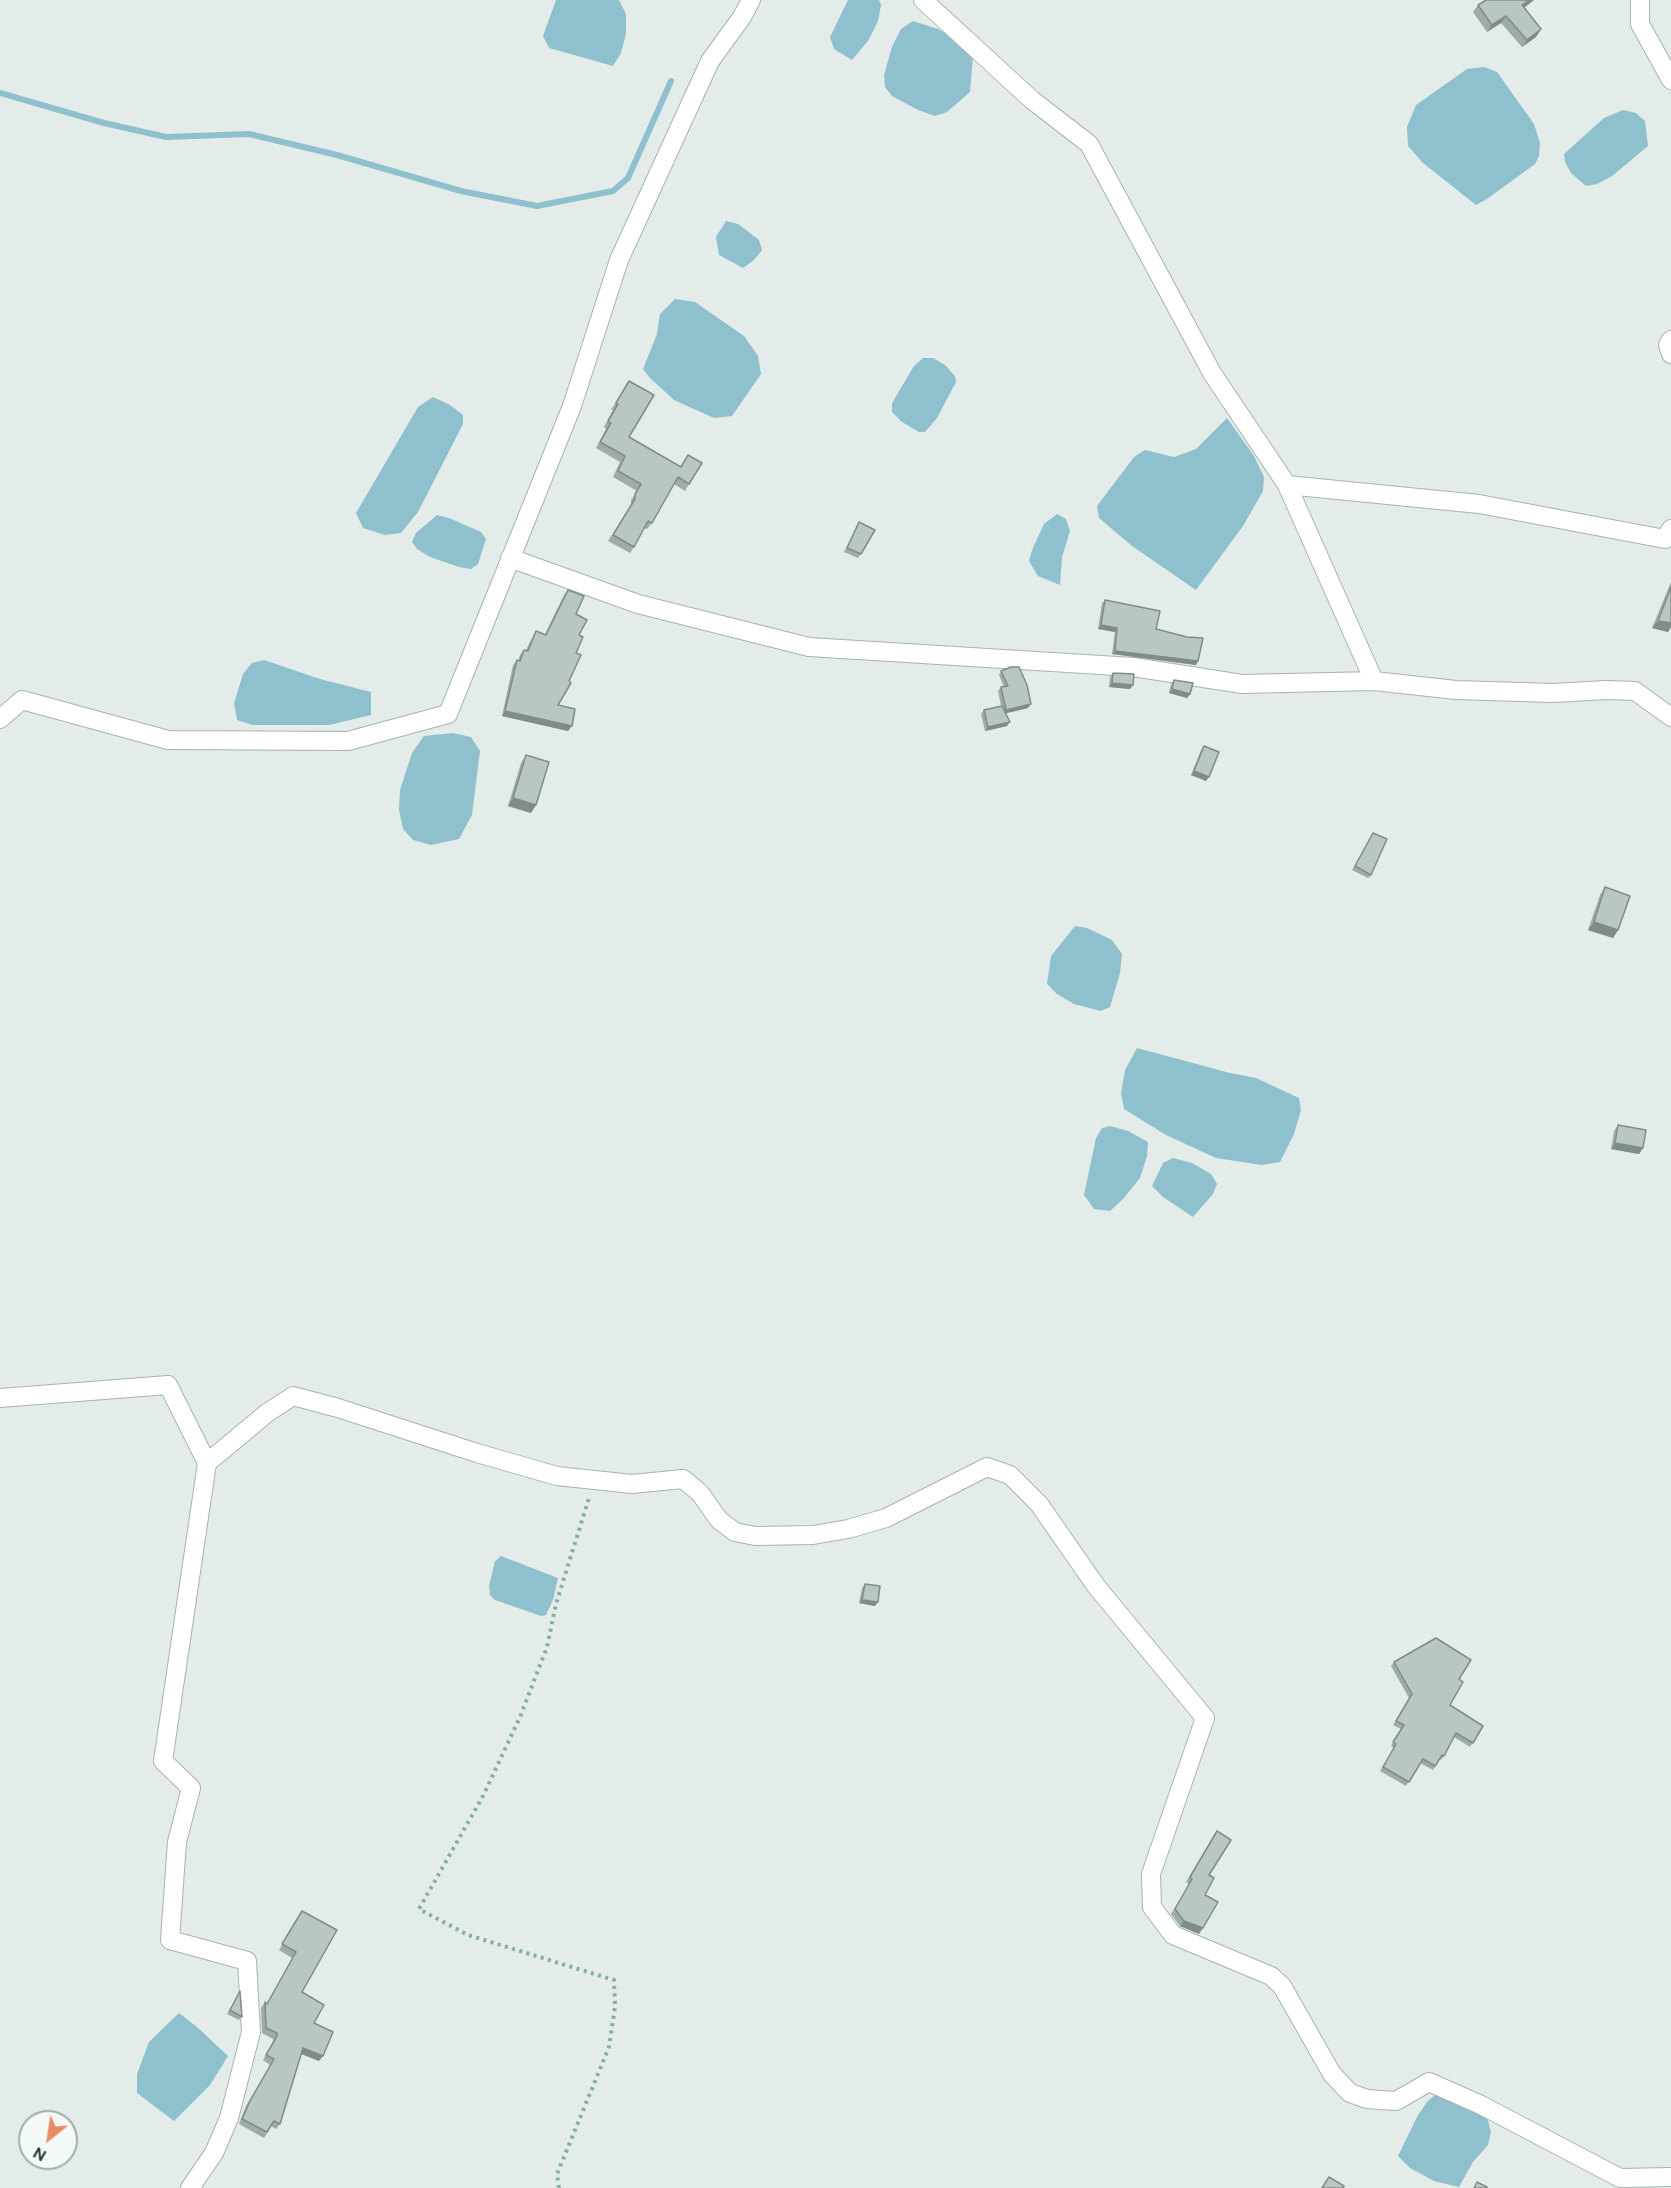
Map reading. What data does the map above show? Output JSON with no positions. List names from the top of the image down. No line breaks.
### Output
{"north":"bottom left"}
